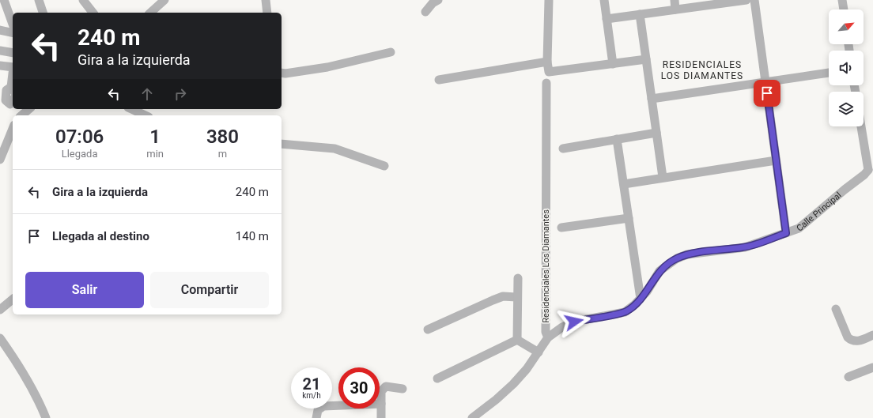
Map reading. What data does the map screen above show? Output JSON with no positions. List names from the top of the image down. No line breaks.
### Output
{"streets":{"street":["Calle Principal","Residenciales Los Diamantes"]},"crossings":[["Calle Principal","Residenciales Los Diamantes"]],"districts":["RESIDENCIALES LOS DIAMANTES"],"north":"top right","page":{"turn":["240 m","Gira a la izquierda"],"eta":["07:06","Llegada","1","min","380","m"],"list":[{"name":"Gira a la izquierda","value":"240 m"},{"name":"Llegada al destino","value":"140 m"}],"buttons":["Salir","Compartir"],"speed":"21 km/h","limit":"30"}}
